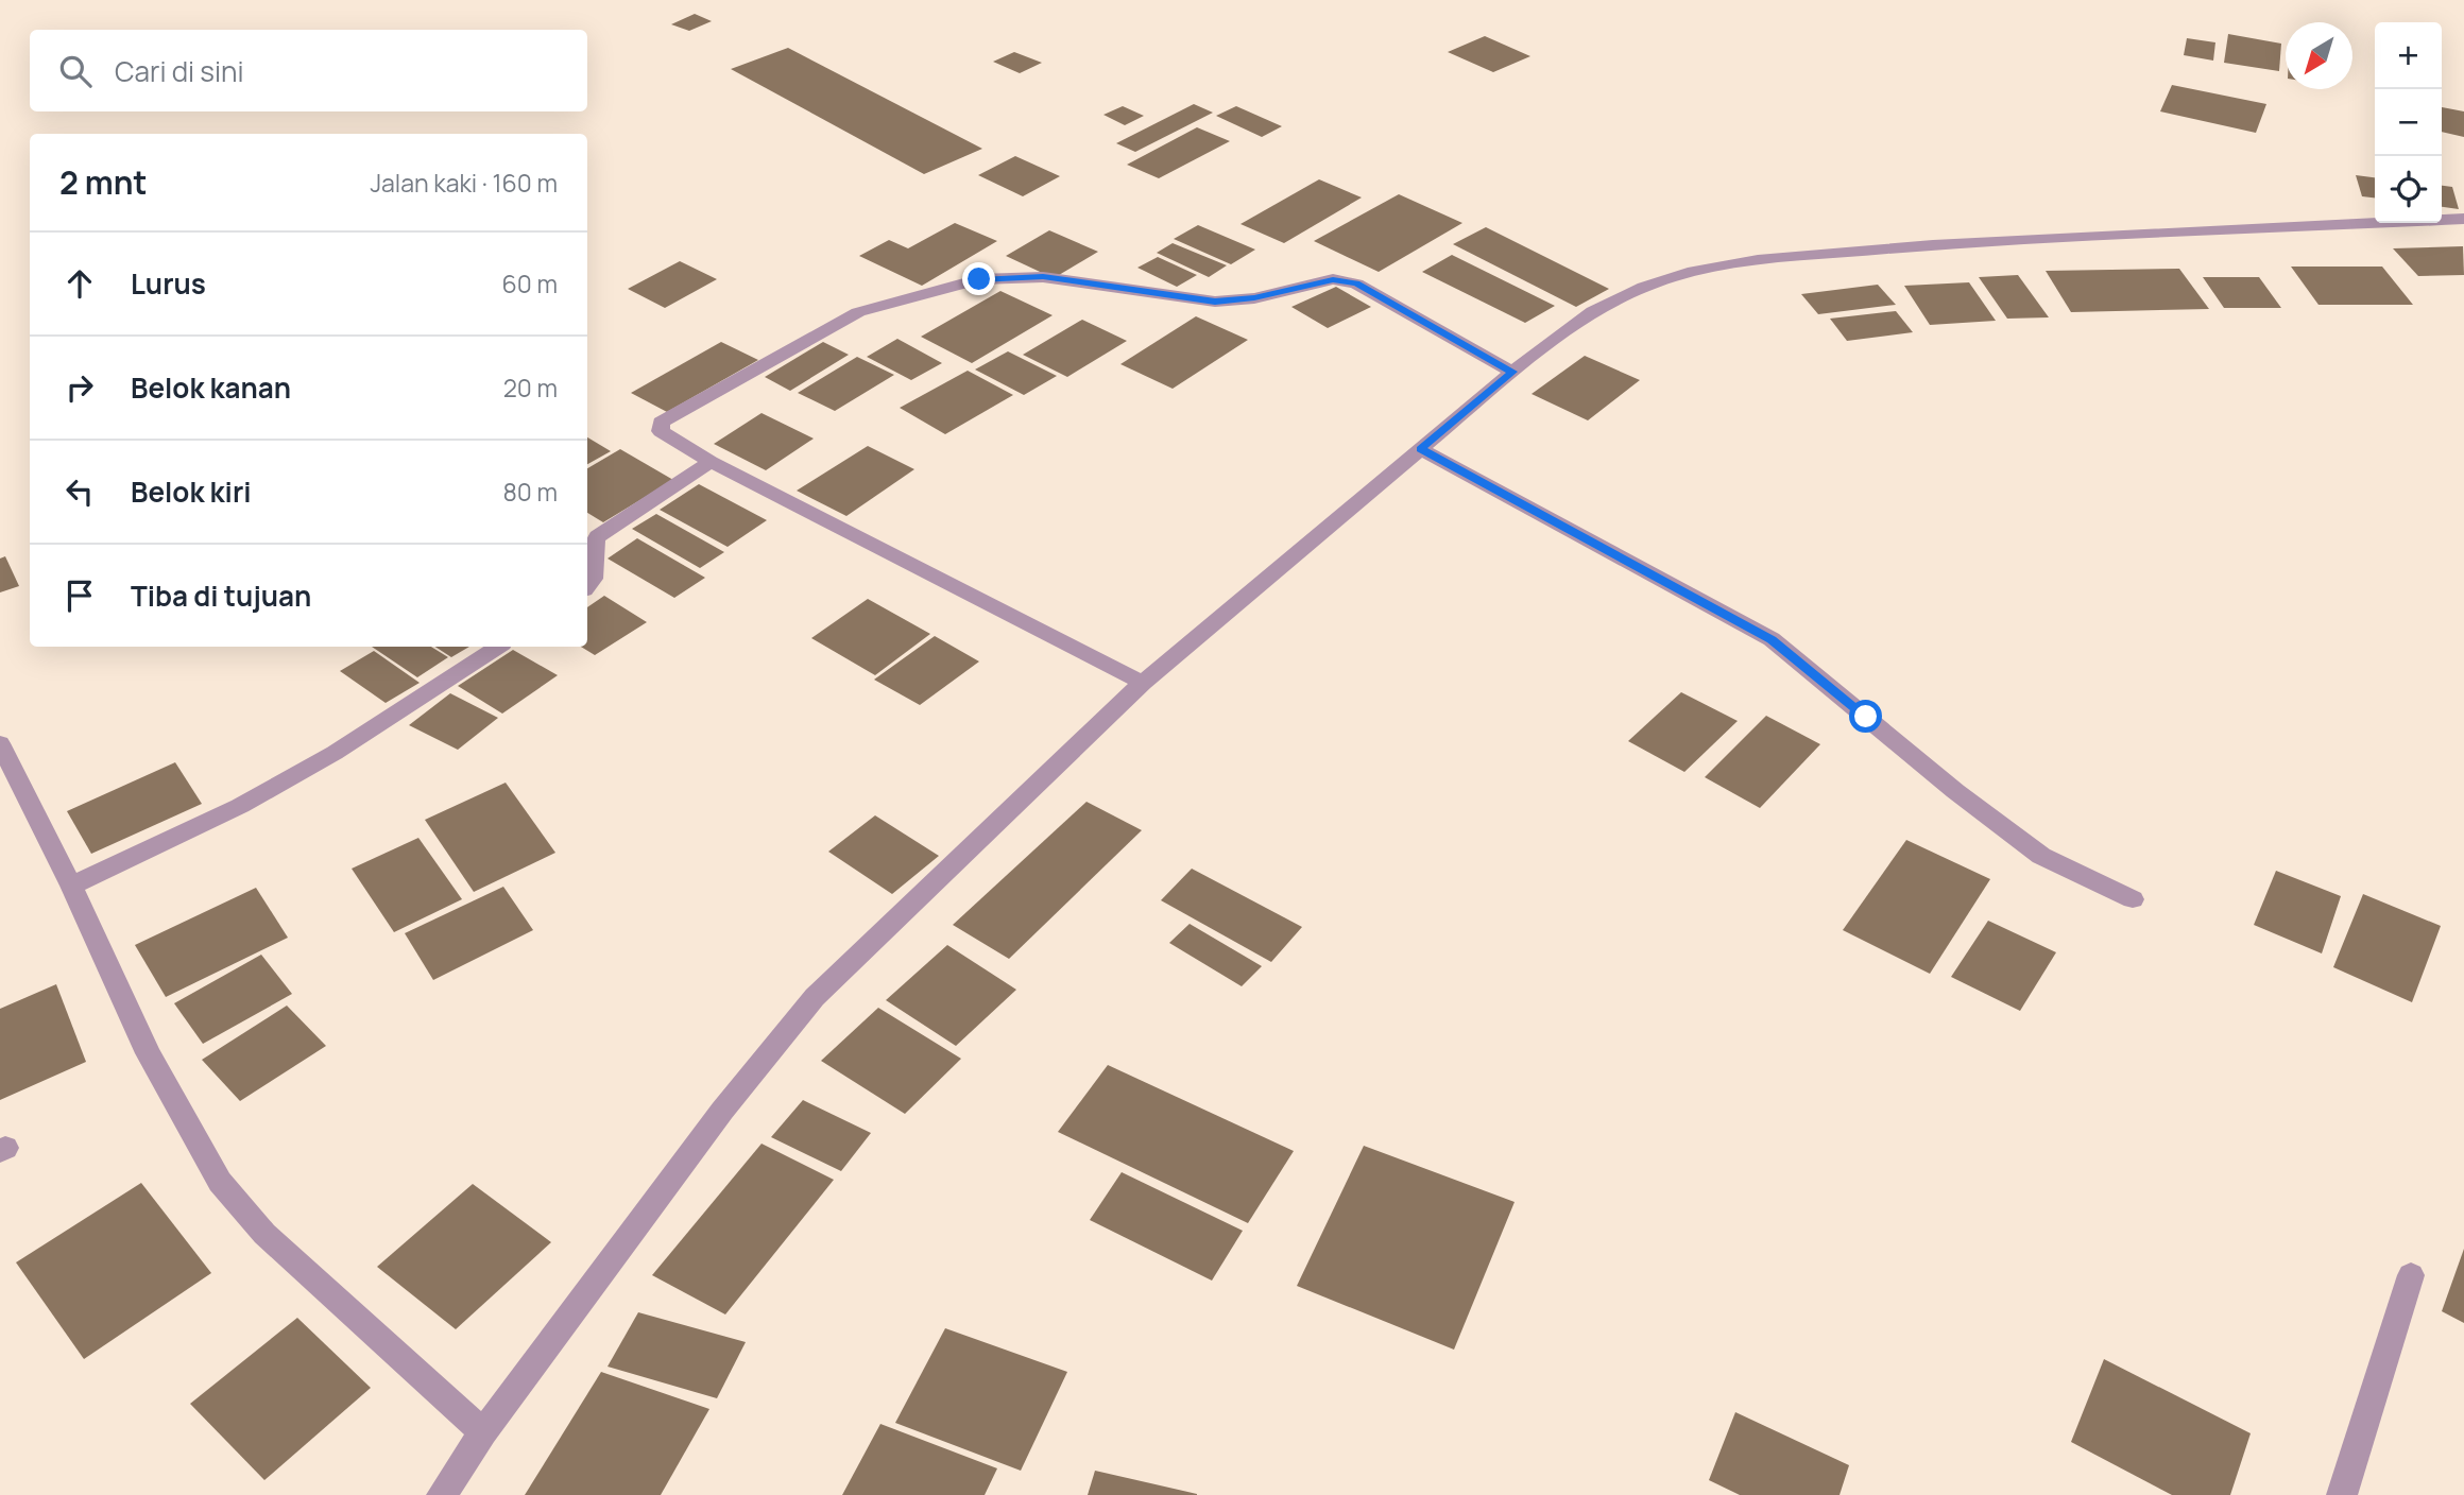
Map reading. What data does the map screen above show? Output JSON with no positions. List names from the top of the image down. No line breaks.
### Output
{"north":"bottom left","page":{"map_buttons":["+","−"],"search":"Cari di sini","heading":["2 mnt","Jalan kaki · 160 m"],"list":[["Lurus","60 m"],["Belok kanan","20 m"],["Belok kiri","80 m"],"Tiba di tujuan"]}}
